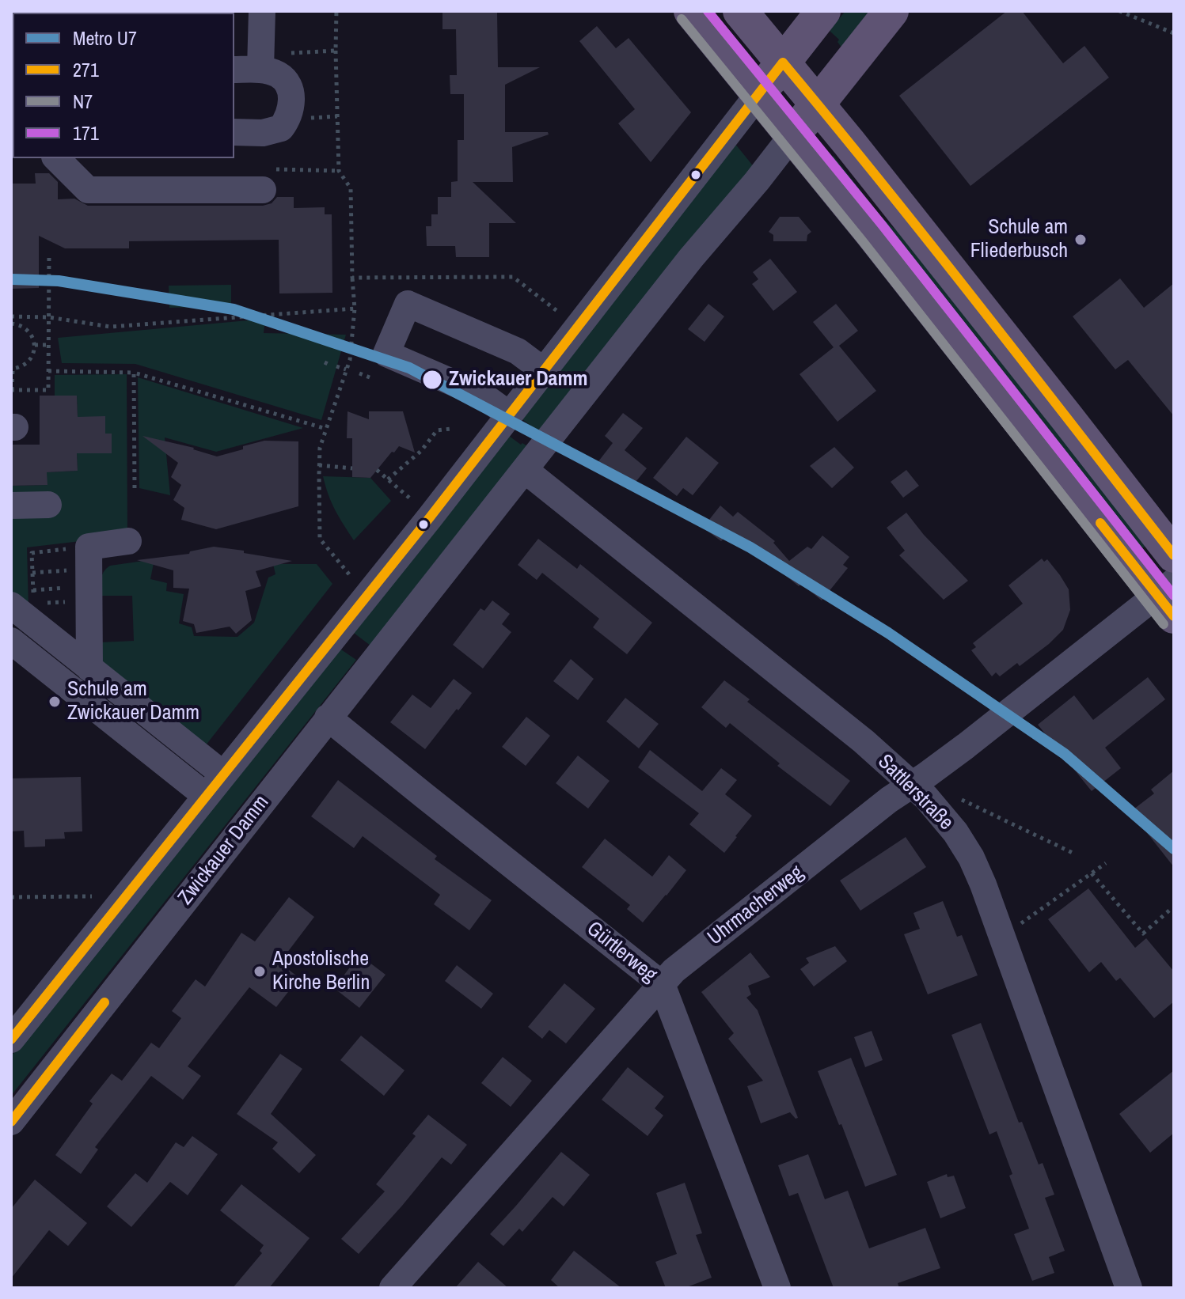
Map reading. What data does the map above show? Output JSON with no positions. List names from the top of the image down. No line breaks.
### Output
{"streets":{"main road":["Zwickauer Damm"],"street":["Sattlerstraße","Uhrmacherweg","Gürtlerweg"]},"crossings":[["Sattlerstraße","Zwickauer Damm"],["Sattlerstraße","Uhrmacherweg"],["Zwickauer Damm","Gürtlerweg"],["Uhrmacherweg","Gürtlerweg"]],"places":["Schule am Fliederbusch","Zwickauer Damm","Schule am Zwickauer Damm","Apostolische Kirche Berlin"],"lines":["transit line 171","transit line N7","transit line 271","metro line U7"],"legend":["Metro U7","271","N7","171"]}
